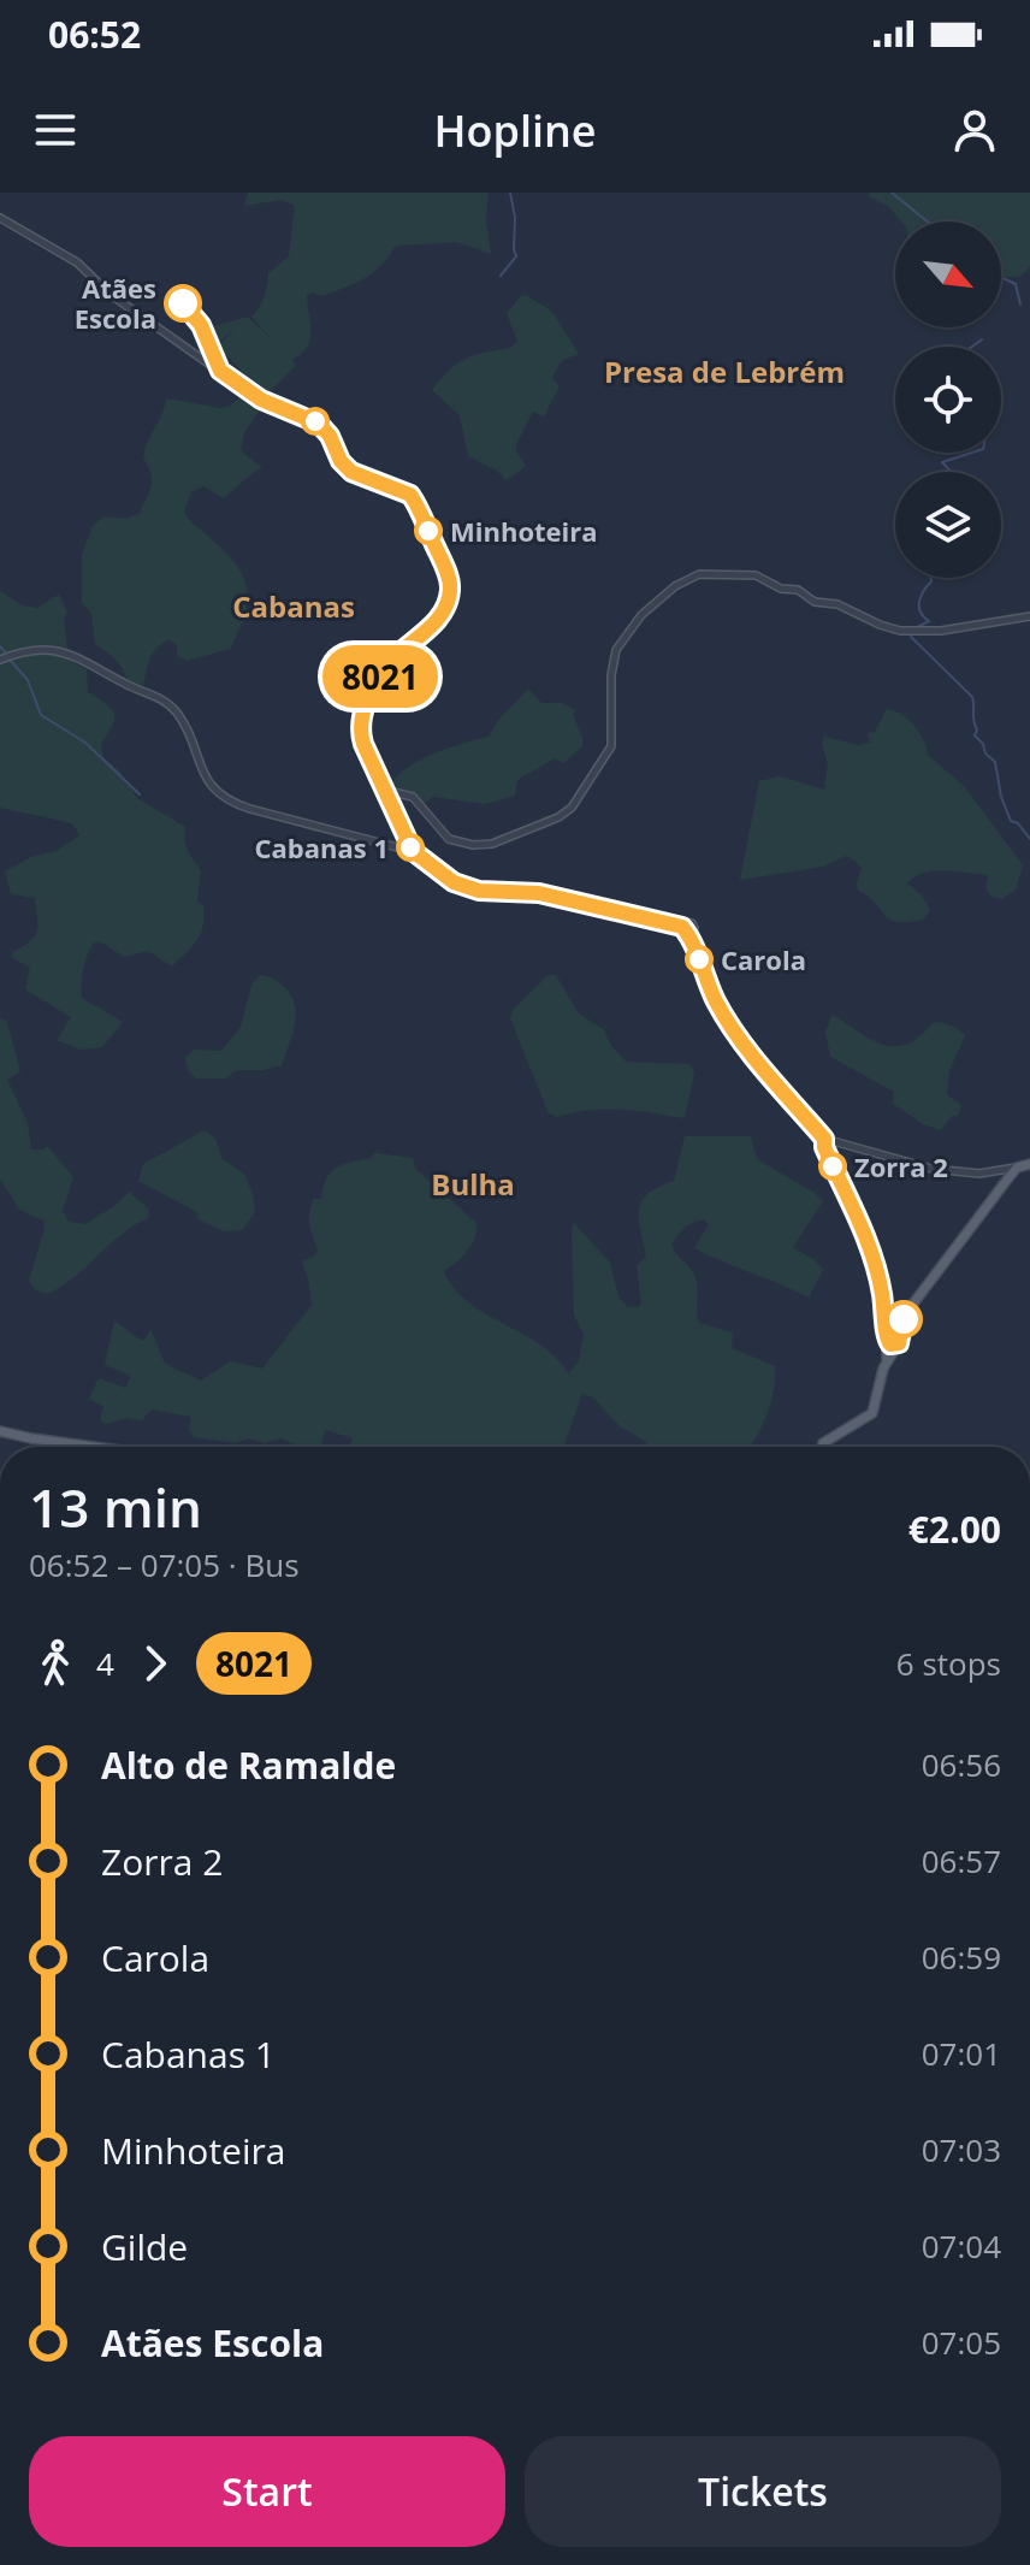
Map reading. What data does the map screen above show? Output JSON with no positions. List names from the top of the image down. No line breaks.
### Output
{"districts":["Presa de Lebrém","Cabanas","Bulha"],"places":["Atães Escola","Minhoteira","Cabanas 1","Carola","Zorra 2"],"lines":["bus line 8021"],"north":"bottom right","page":{"status":"06:52","header":"Hopline","on_map":"8021","heading":["13 min","06:52 – 07:05 · Bus","€2.00"],"legs":["4","8021","6 stops"],"list":[{"name":"Alto de Ramalde","value":"06:56"},{"name":"Zorra 2","value":"06:57"},{"name":"Carola","value":"06:59"},{"name":"Cabanas 1","value":"07:01"},{"name":"Minhoteira","value":"07:03"},{"name":"Gilde","value":"07:04"},{"name":"Atães Escola","value":"07:05"}],"buttons":["Start","Tickets"]}}
